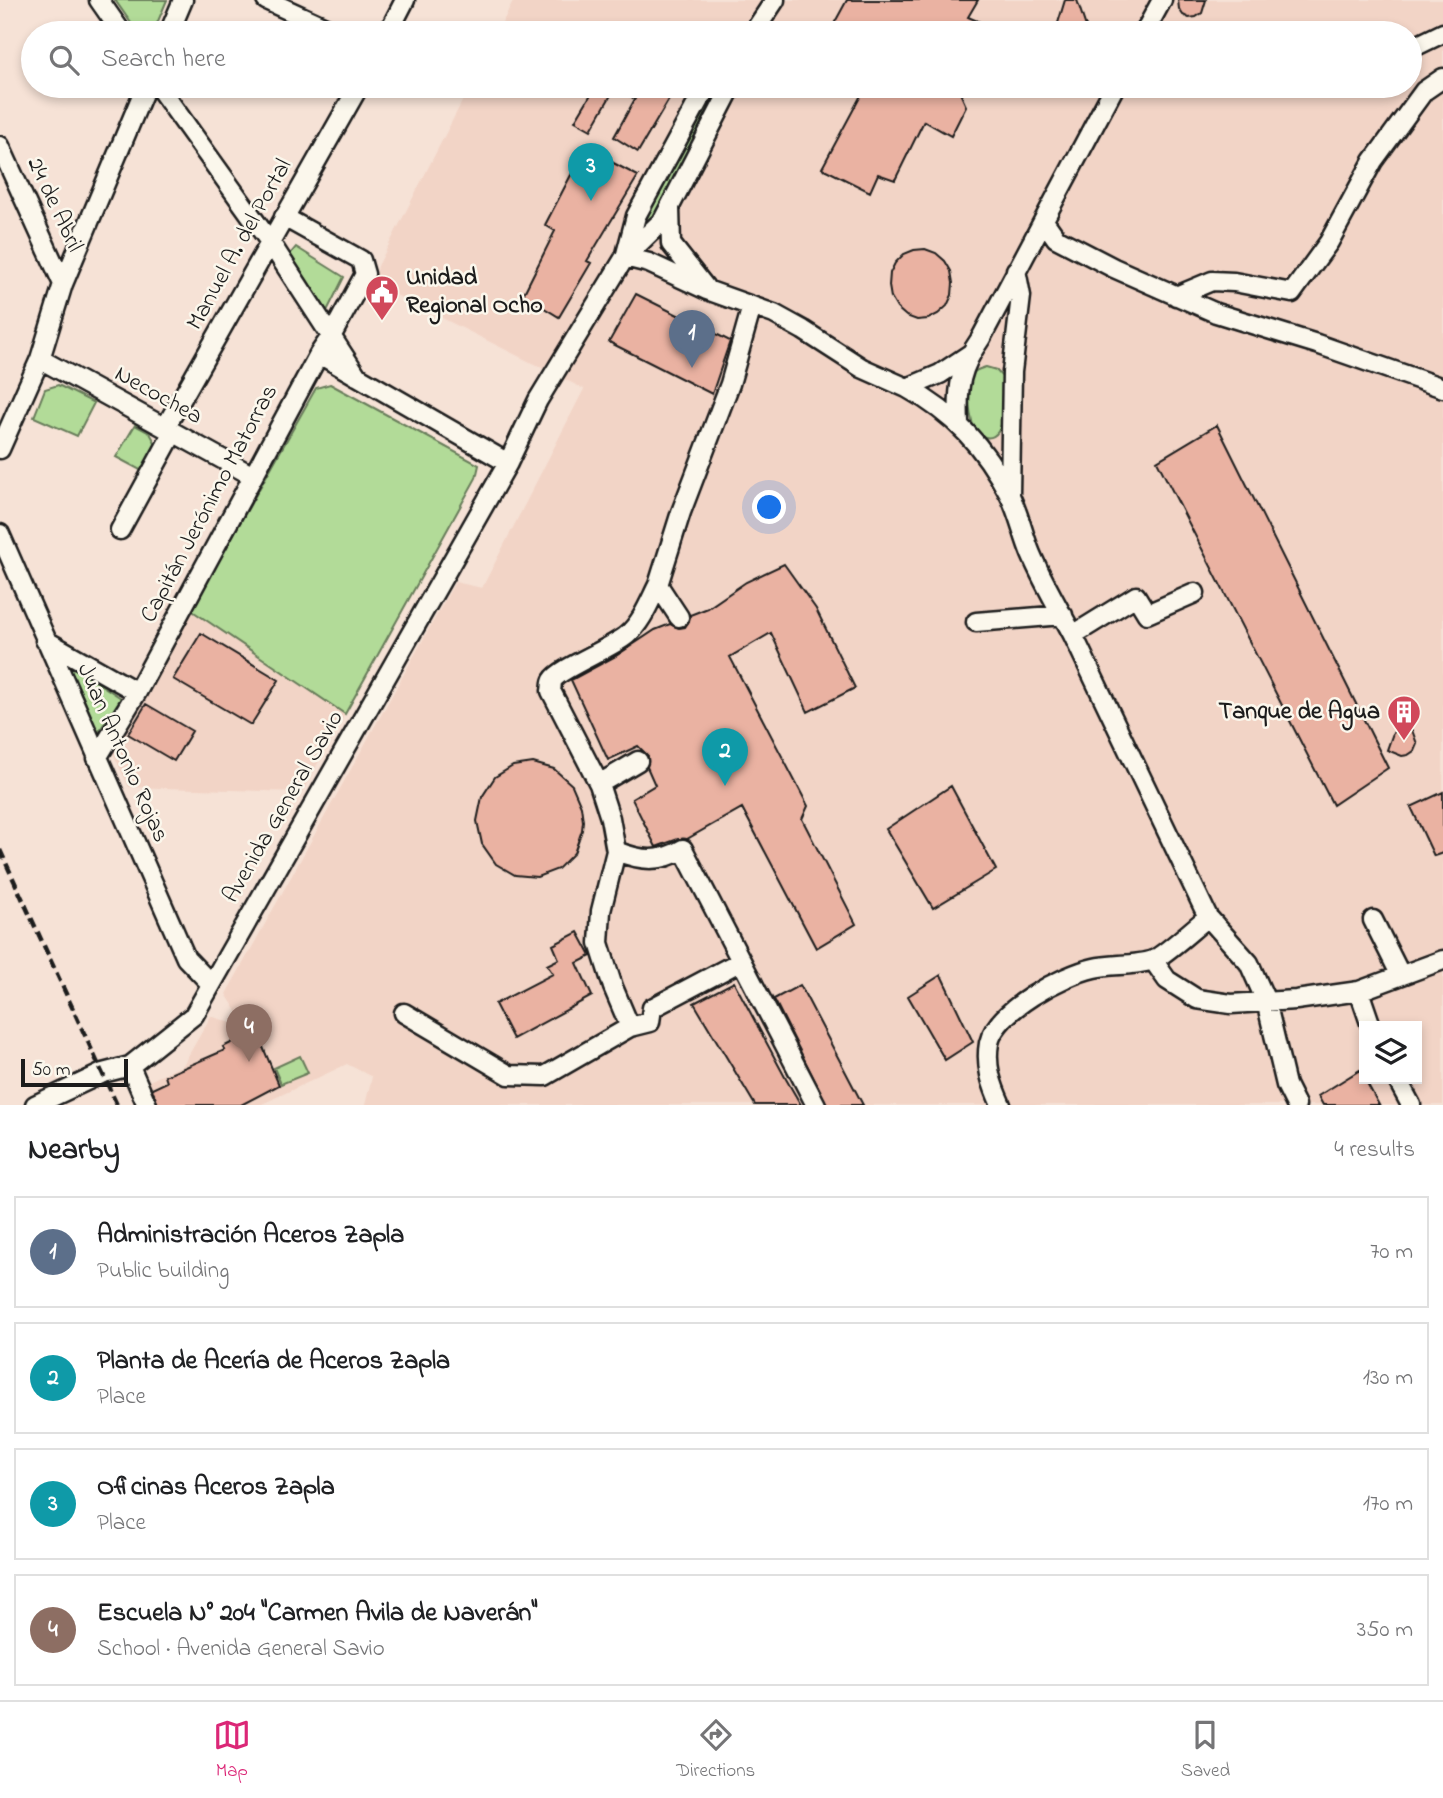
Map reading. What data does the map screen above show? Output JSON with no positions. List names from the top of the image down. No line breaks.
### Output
{"streets":{"street":["24 de Abril","Manuel A. del Portal","Necochea","Capitán Jerónimo Matorras","Juan Antonio Rojas","Avenida General Savio"]},"crossings":[["Manuel A. del Portal","Necochea"],["Manuel A. del Portal","Capitán Jerónimo Matorras"],["Necochea","Capitán Jerónimo Matorras"],["Capitán Jerónimo Matorras","Juan Antonio Rojas"],["Juan Antonio Rojas","Avenida General Savio"]],"places":{"public building":["Unidad Regional Ocho"],"building":["Tanque de Agua"]},"scale_bar":"50 m","page":{"search":"Search here","pins":["3","1","2","4"],"scale":"50 m","heading":["Nearby","4 results"],"list":[{"mark":"1","name":"Administración Aceros Zapla","note":"Public building","value":"70 m"},{"mark":"2","name":"Planta de Acería de Aceros Zapla","note":"Place","value":"130 m"},{"mark":"3","name":"Oficinas Aceros Zapla","note":"Place","value":"170 m"},{"mark":"4","name":"Escuela N° 204 \"Carmen Avila de Naverán\"","note":"School · Avenida General Savio","value":"350 m"}],"nav":["Map","Directions","Saved"]}}
